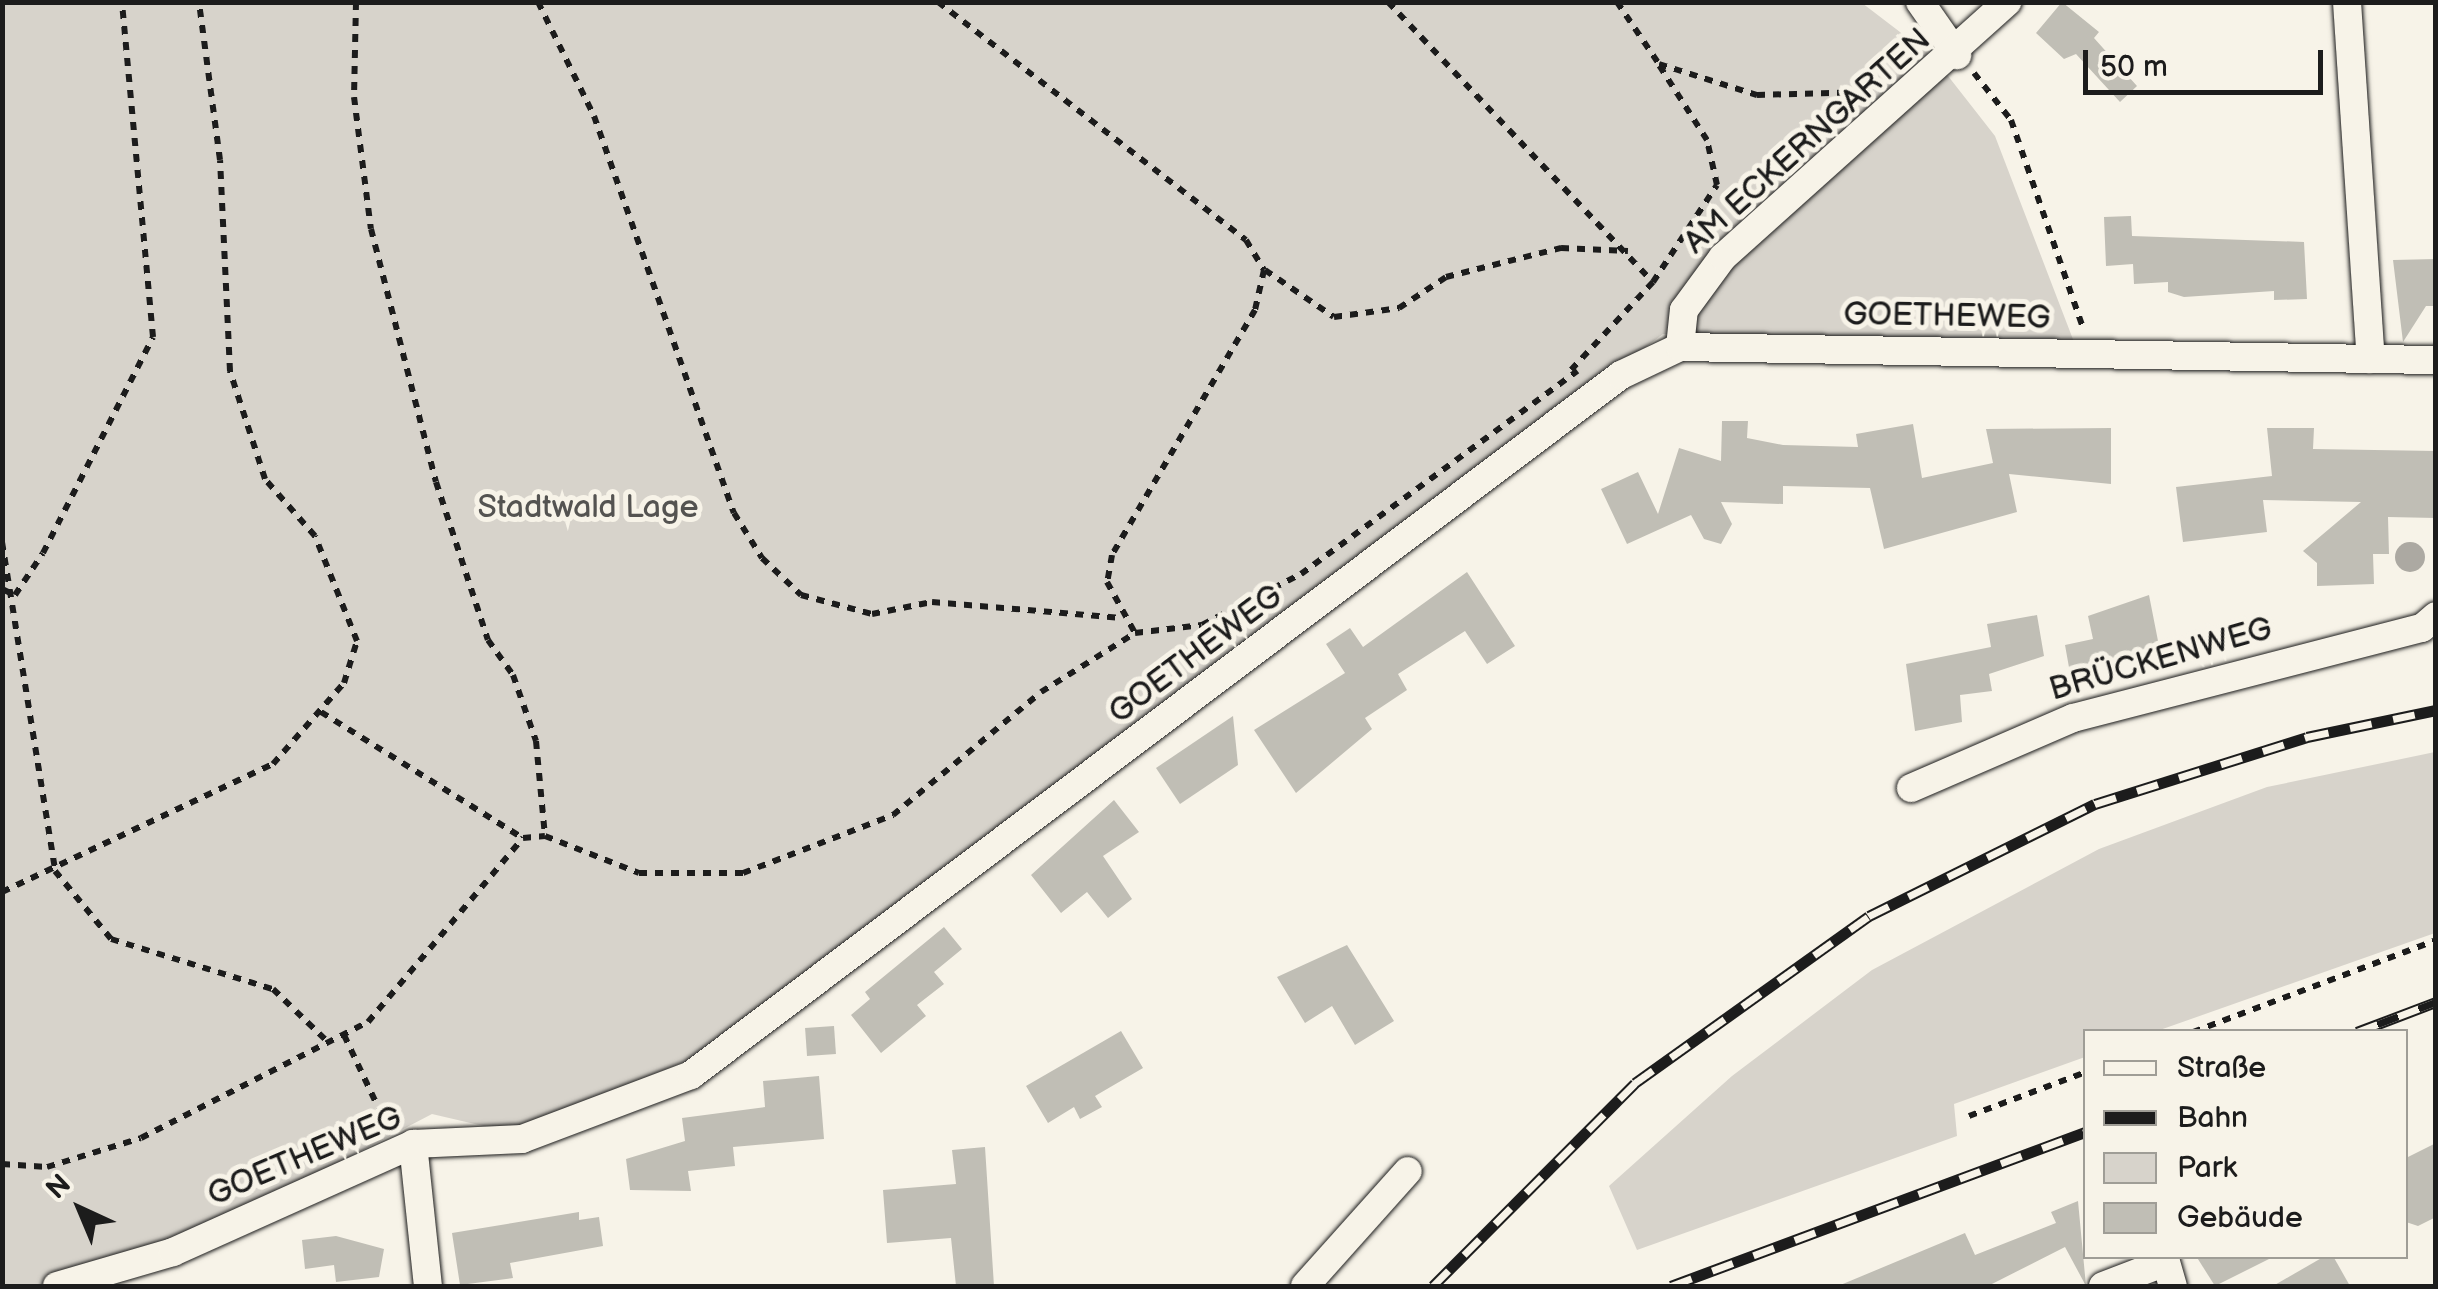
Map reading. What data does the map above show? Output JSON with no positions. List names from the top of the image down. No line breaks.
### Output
{"streets":{"street":["AM ECKERNGARTEN","GOETHEWEG","BRÜCKENWEG"]},"crossings":[["AM ECKERNGARTEN","GOETHEWEG"]],"parks":["Stadtwald Lage"],"legend":["Straße","Bahn","Park","Gebäude"],"scale_bar":"50 m","north":"top left"}
